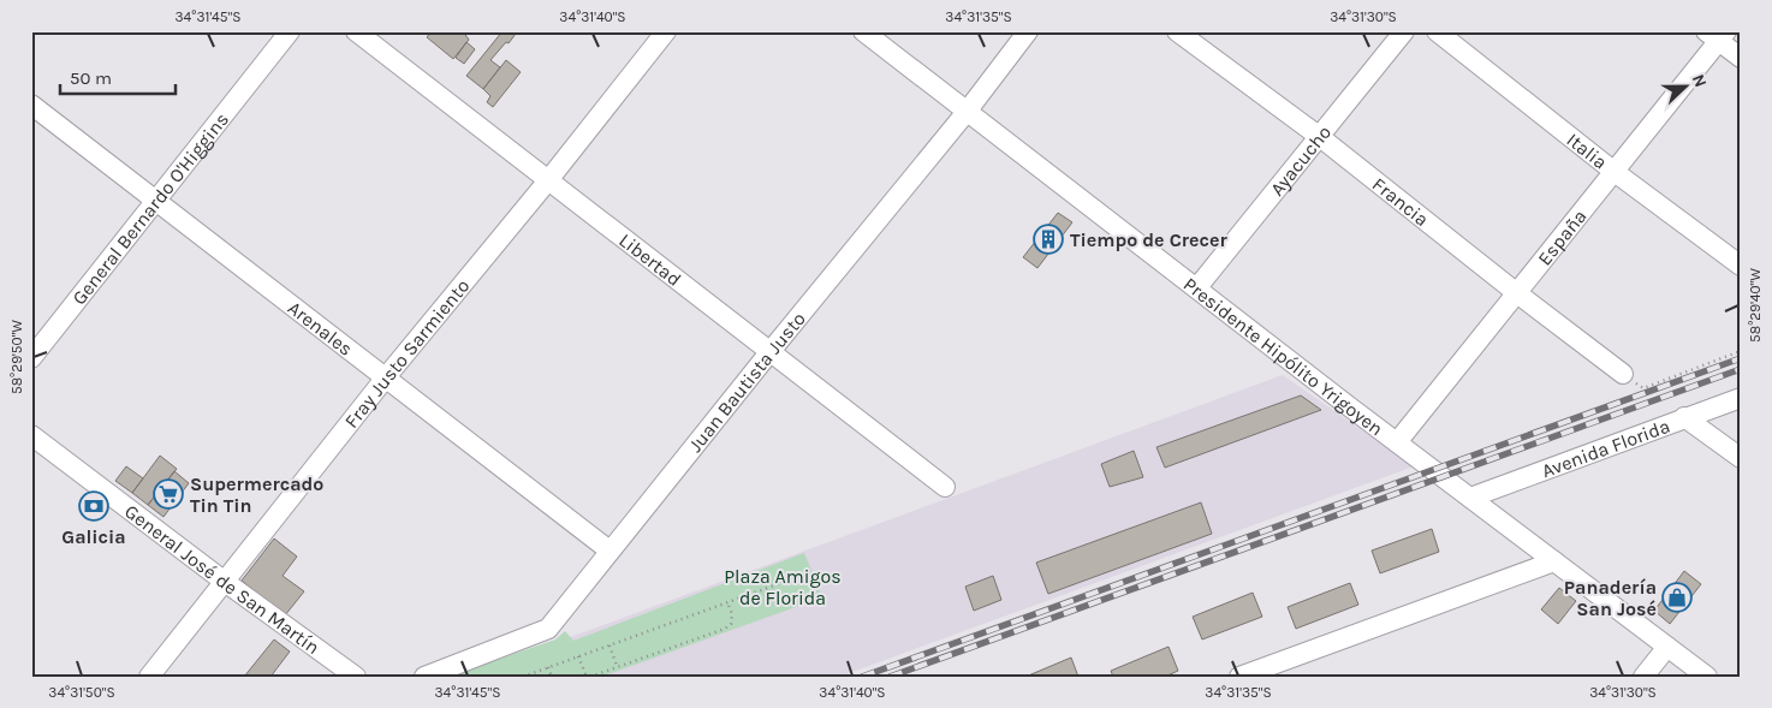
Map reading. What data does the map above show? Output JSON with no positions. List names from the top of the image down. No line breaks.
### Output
{"streets":{"street":["Italia","Ayacucho","Francia","General Bernardo O'Higgins","España","Libertad","Arenales","Fray Justo Sarmiento","Presidente Hipólito Yrigoyen","Juan Bautista Justo","Avenida Florida","General José de San Martín"]},"crossings":[["Italia","España"],["Ayacucho","Francia"],["Ayacucho","Presidente Hipólito Yrigoyen"],["Francia","España"],["General Bernardo O'Higgins","Arenales"],["España","Presidente Hipólito Yrigoyen"],["Libertad","Fray Justo Sarmiento"],["Libertad","Juan Bautista Justo"],["Arenales","Fray Justo Sarmiento"],["Arenales","Juan Bautista Justo"],["Fray Justo Sarmiento","General José de San Martín"],["Presidente Hipólito Yrigoyen","Juan Bautista Justo"],["Presidente Hipólito Yrigoyen","Avenida Florida"]],"parks":["Plaza Amigos de Florida"],"places":{"building":["Tiempo de Crecer"],"supermarket":["Supermercado Tin Tin"],"bank":["Galicia"],"shop":["Panadería San José"]},"scale_bar":"50 m","north":"right","coordinates":["34°31'45\"S","34°31'40\"S","34°31'35\"S","34°31'30\"S","58°29'40\"W","58°29'50\"W","34°31'50\"S"]}
